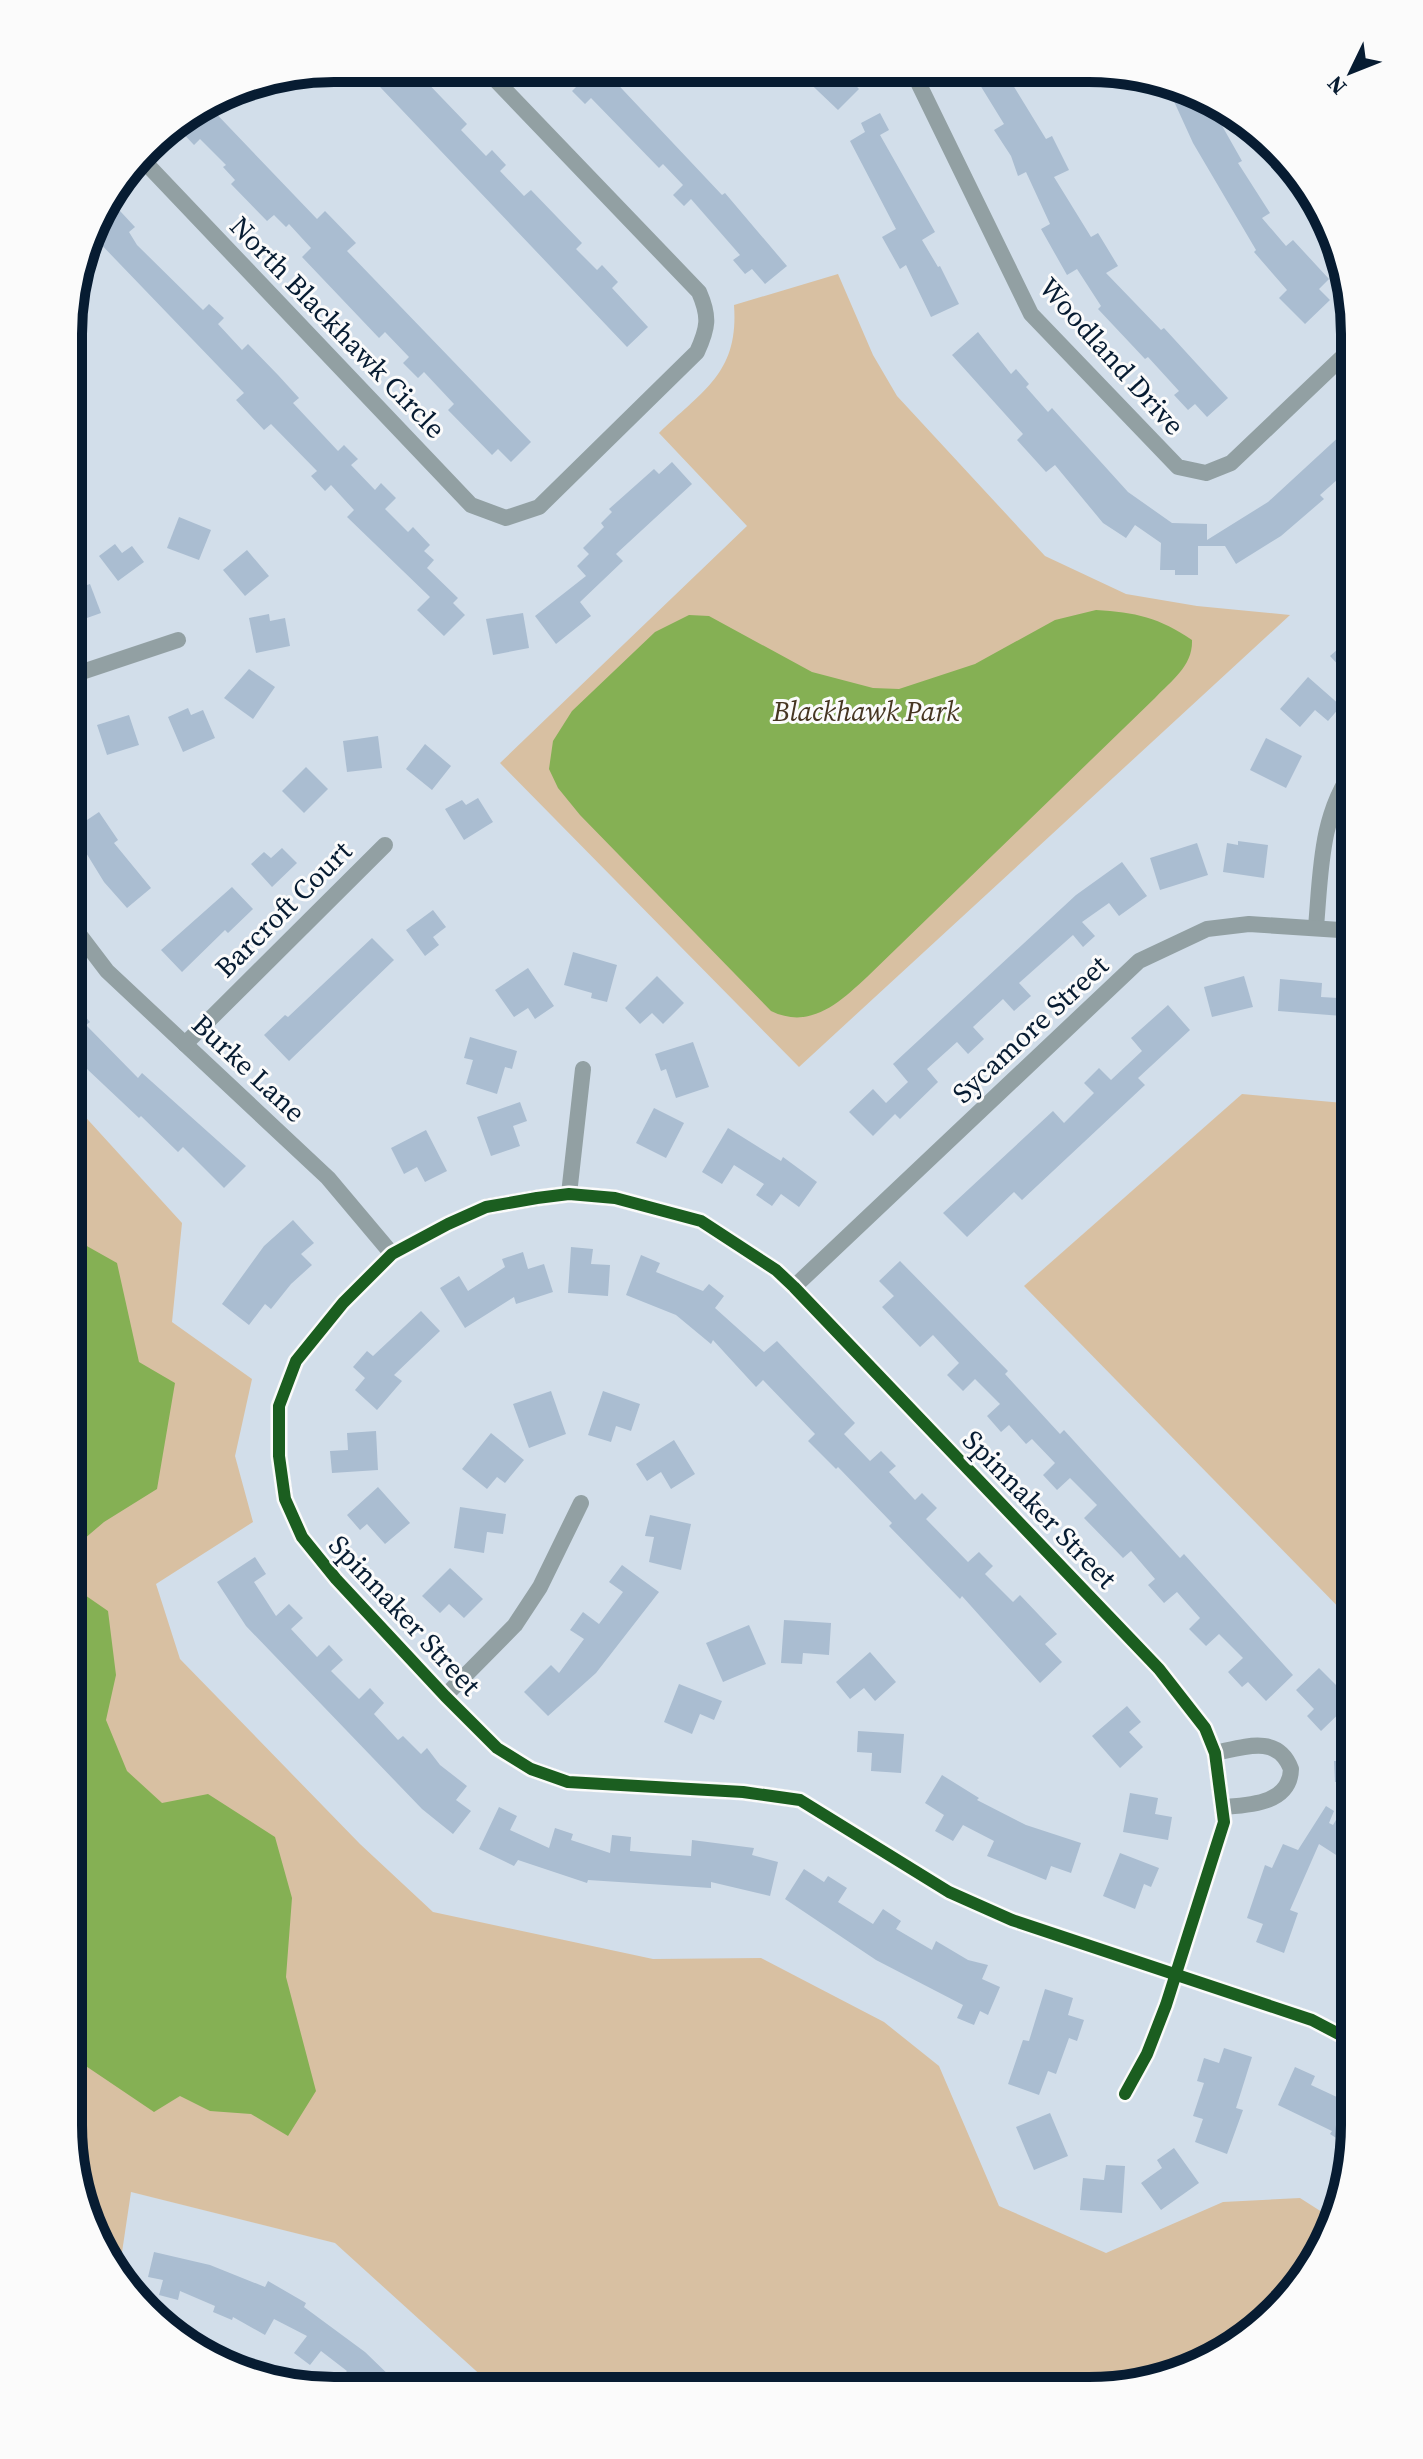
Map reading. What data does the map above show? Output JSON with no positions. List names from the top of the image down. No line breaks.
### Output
{"streets":{"street":["North Blackhawk Circle","Woodland Drive","Barcroft Court","Sycamore Street","Burke Lane","Spinnaker Street"]},"crossings":[["Barcroft Court","Burke Lane"],["Sycamore Street","Spinnaker Street"],["Burke Lane","Spinnaker Street"]],"parks":["Blackhawk Park"],"north":"bottom left"}
